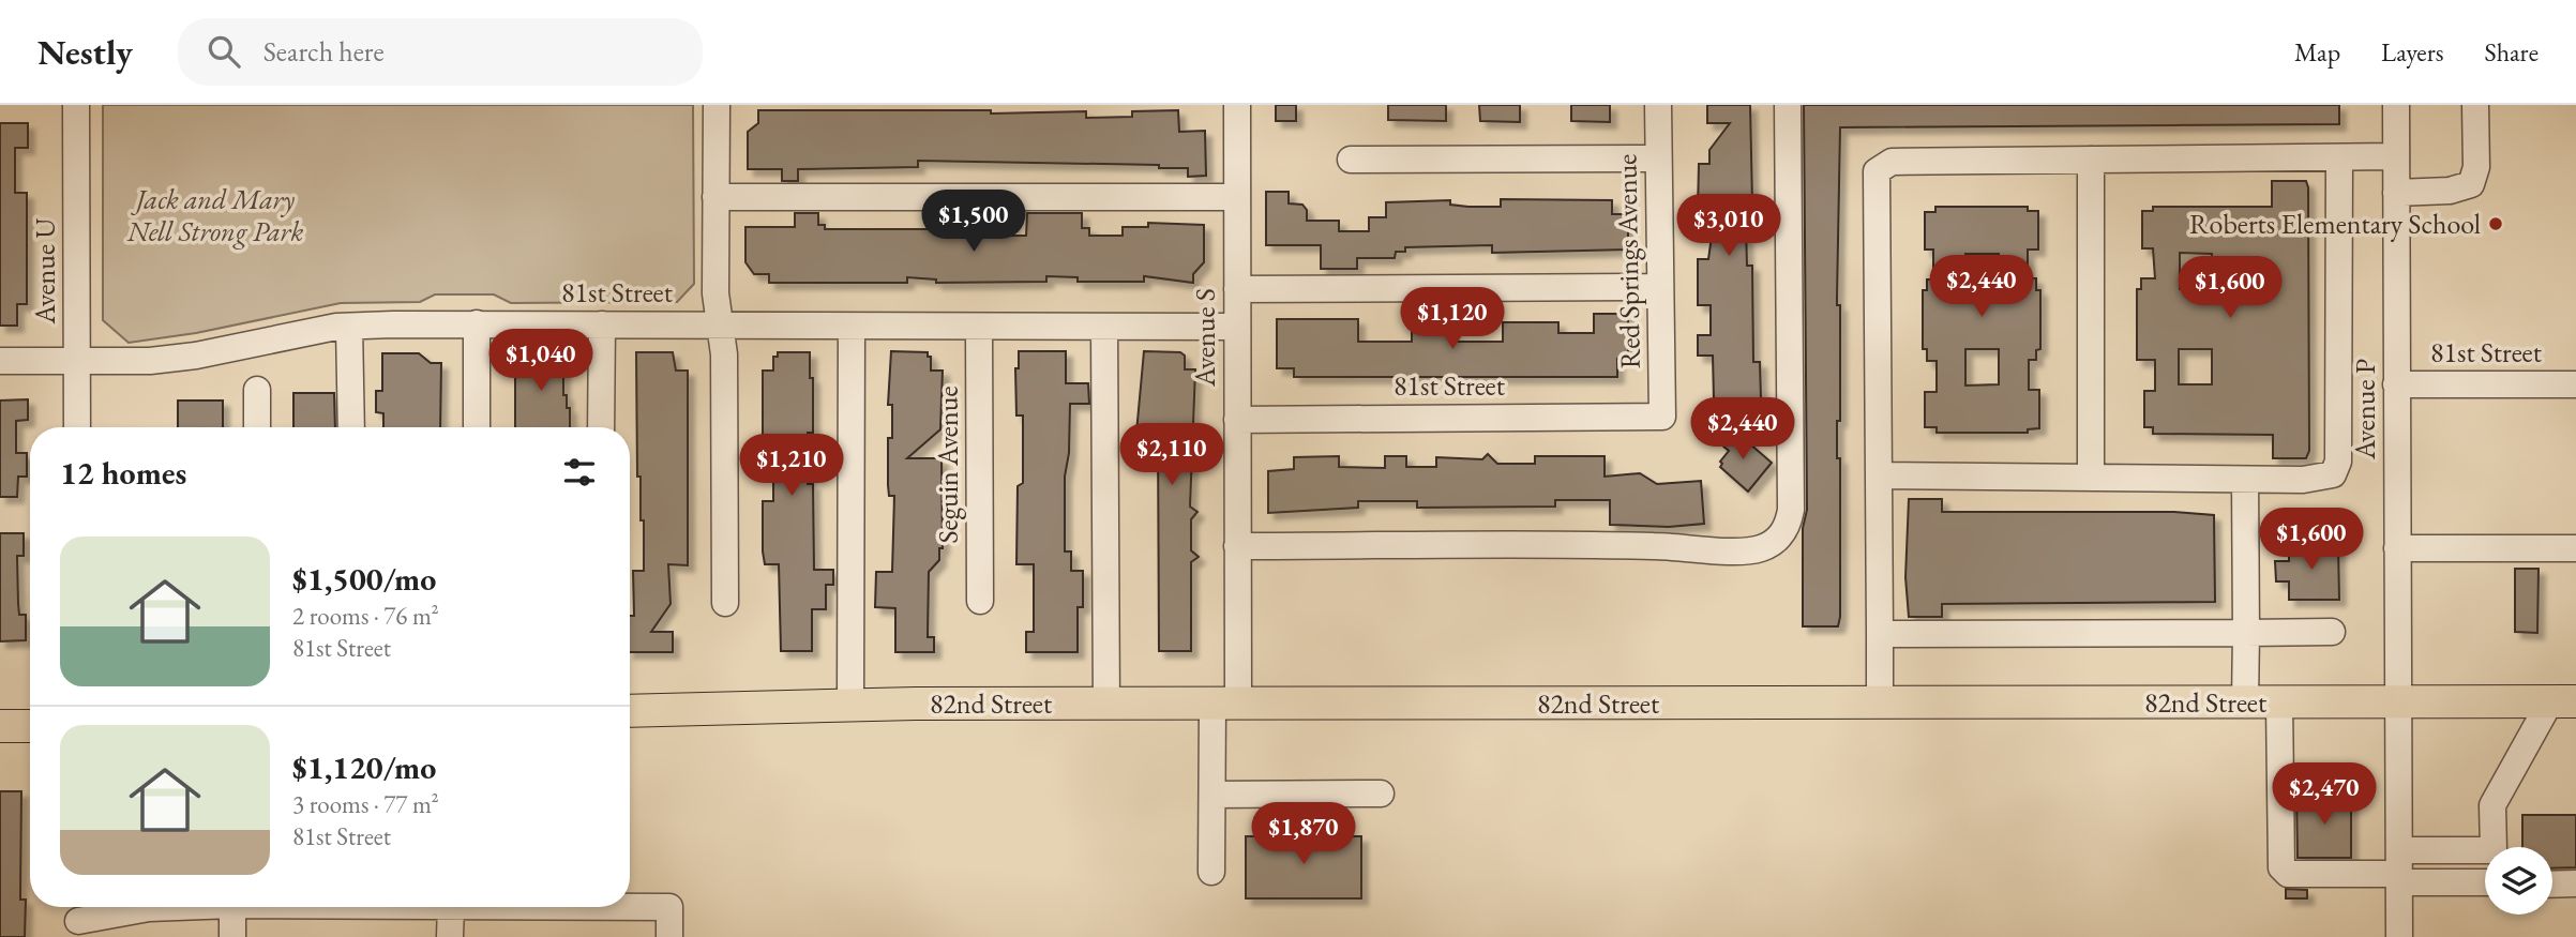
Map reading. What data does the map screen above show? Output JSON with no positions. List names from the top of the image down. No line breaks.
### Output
{"streets":{"main road":["82nd Street"],"street":["Red Springs Avenue","Avenue U","81st Street","Avenue S","Avenue P","Seguin Avenue"]},"crossings":[["Red Springs Avenue","81st Street"],["Avenue U","81st Street"],["81st Street","Avenue S"],["81st Street","Avenue P"],["81st Street","Seguin Avenue"],["Avenue S","82nd Street"],["Avenue P","82nd Street"]],"parks":["Jack and Mary Nell Strong Park"],"places":["Roberts Elementary School"],"page":{"header":"Nestly","search":"Search here","nav":["Map","Layers","Share"],"price":["$1,500","$3,010","$2,440","$1,600","$1,120","$1,040","$2,440","$2,110","$1,210","$1,600","$2,470","$1,870"],"heading":"12 homes","list":[{"name":"$1,500/mo","note":"2 rooms · 76 m² · 81st Street"},{"name":"$1,120/mo","note":"3 rooms · 77 m² · 81st Street"}]}}
